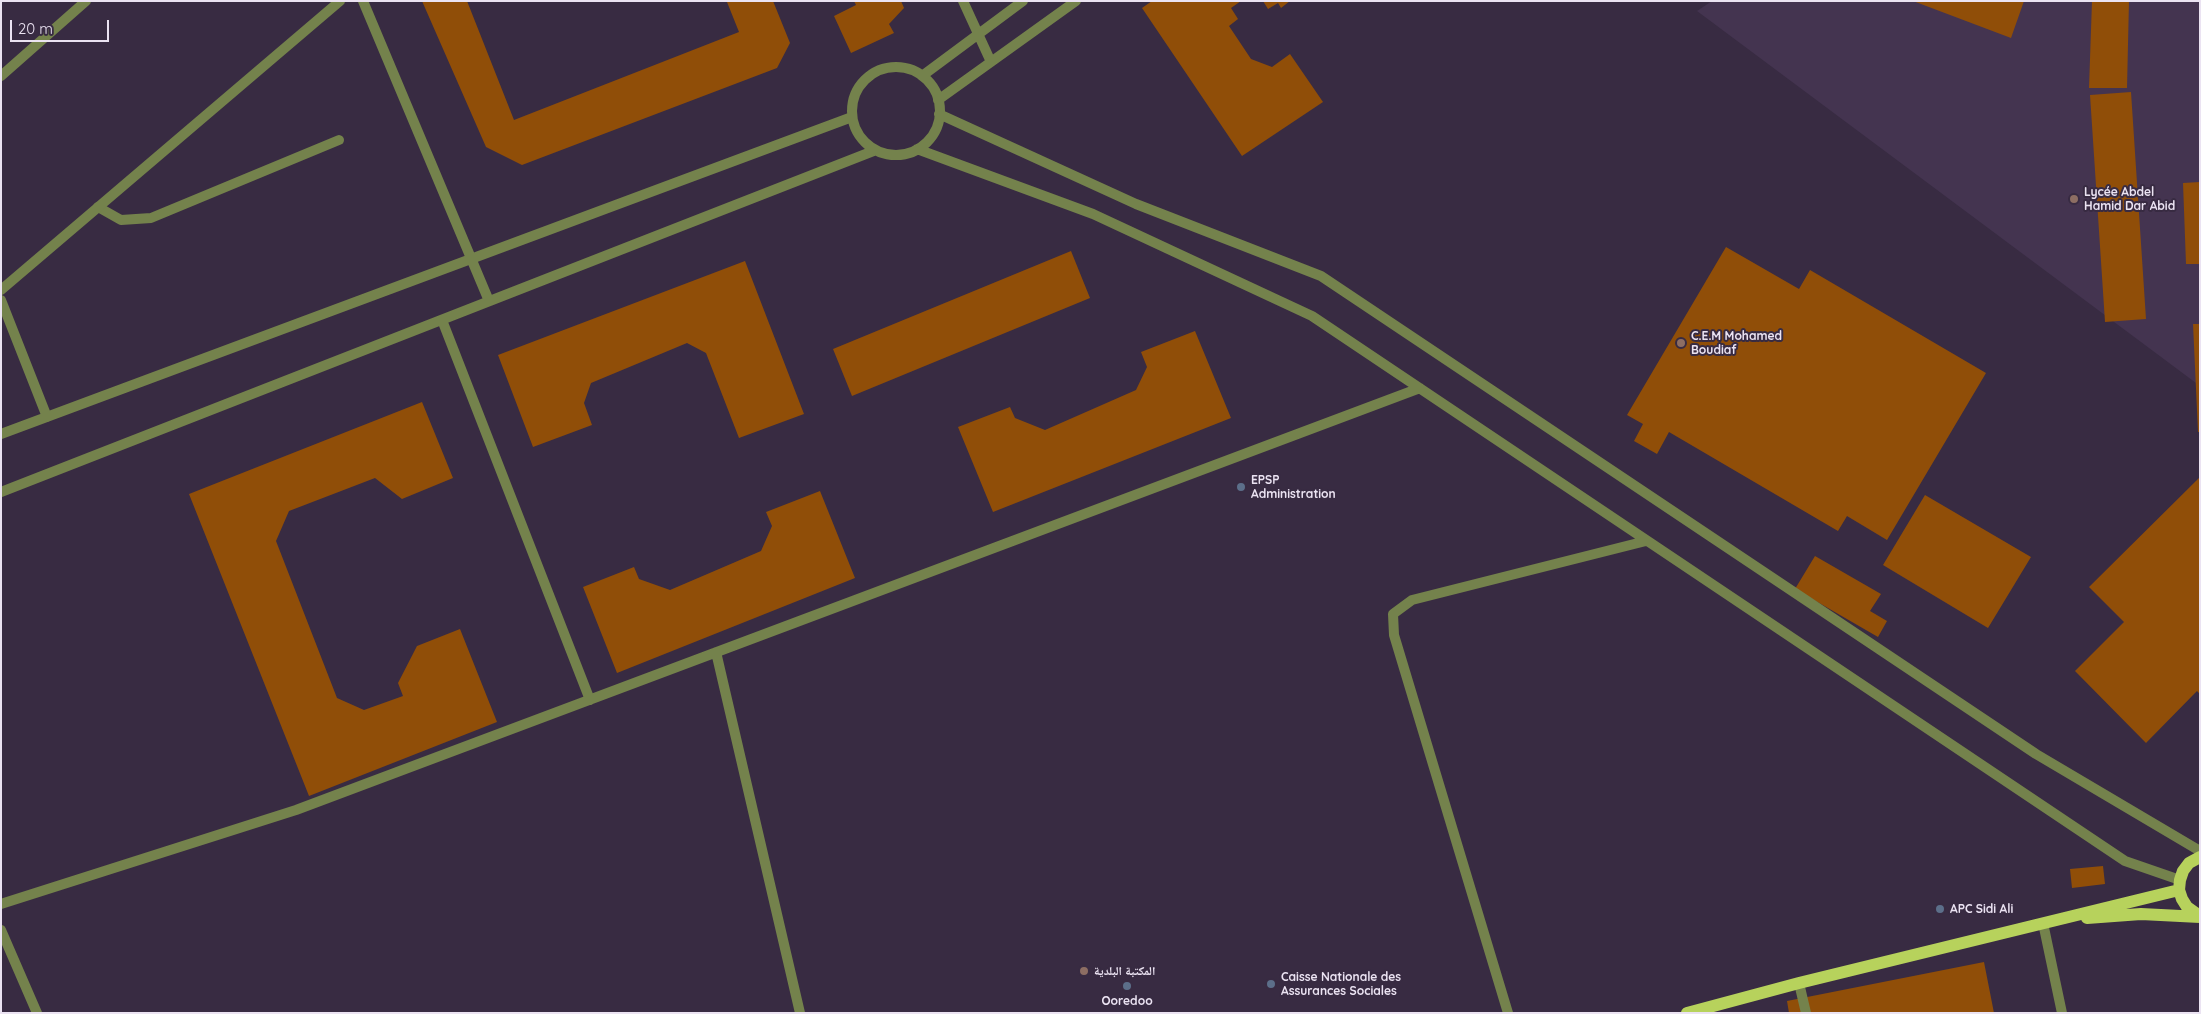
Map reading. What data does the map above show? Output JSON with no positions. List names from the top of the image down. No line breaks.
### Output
{"places":["Lycée Abdel Hamid Dar Abid","C.E.M Mohamed Boudiaf","EPSP Administration","APC Sidi Ali","المكتبة البلدية","Caisse Nationale des Assurances Sociales","Ooredoo"],"scale_bar":"20 m"}
